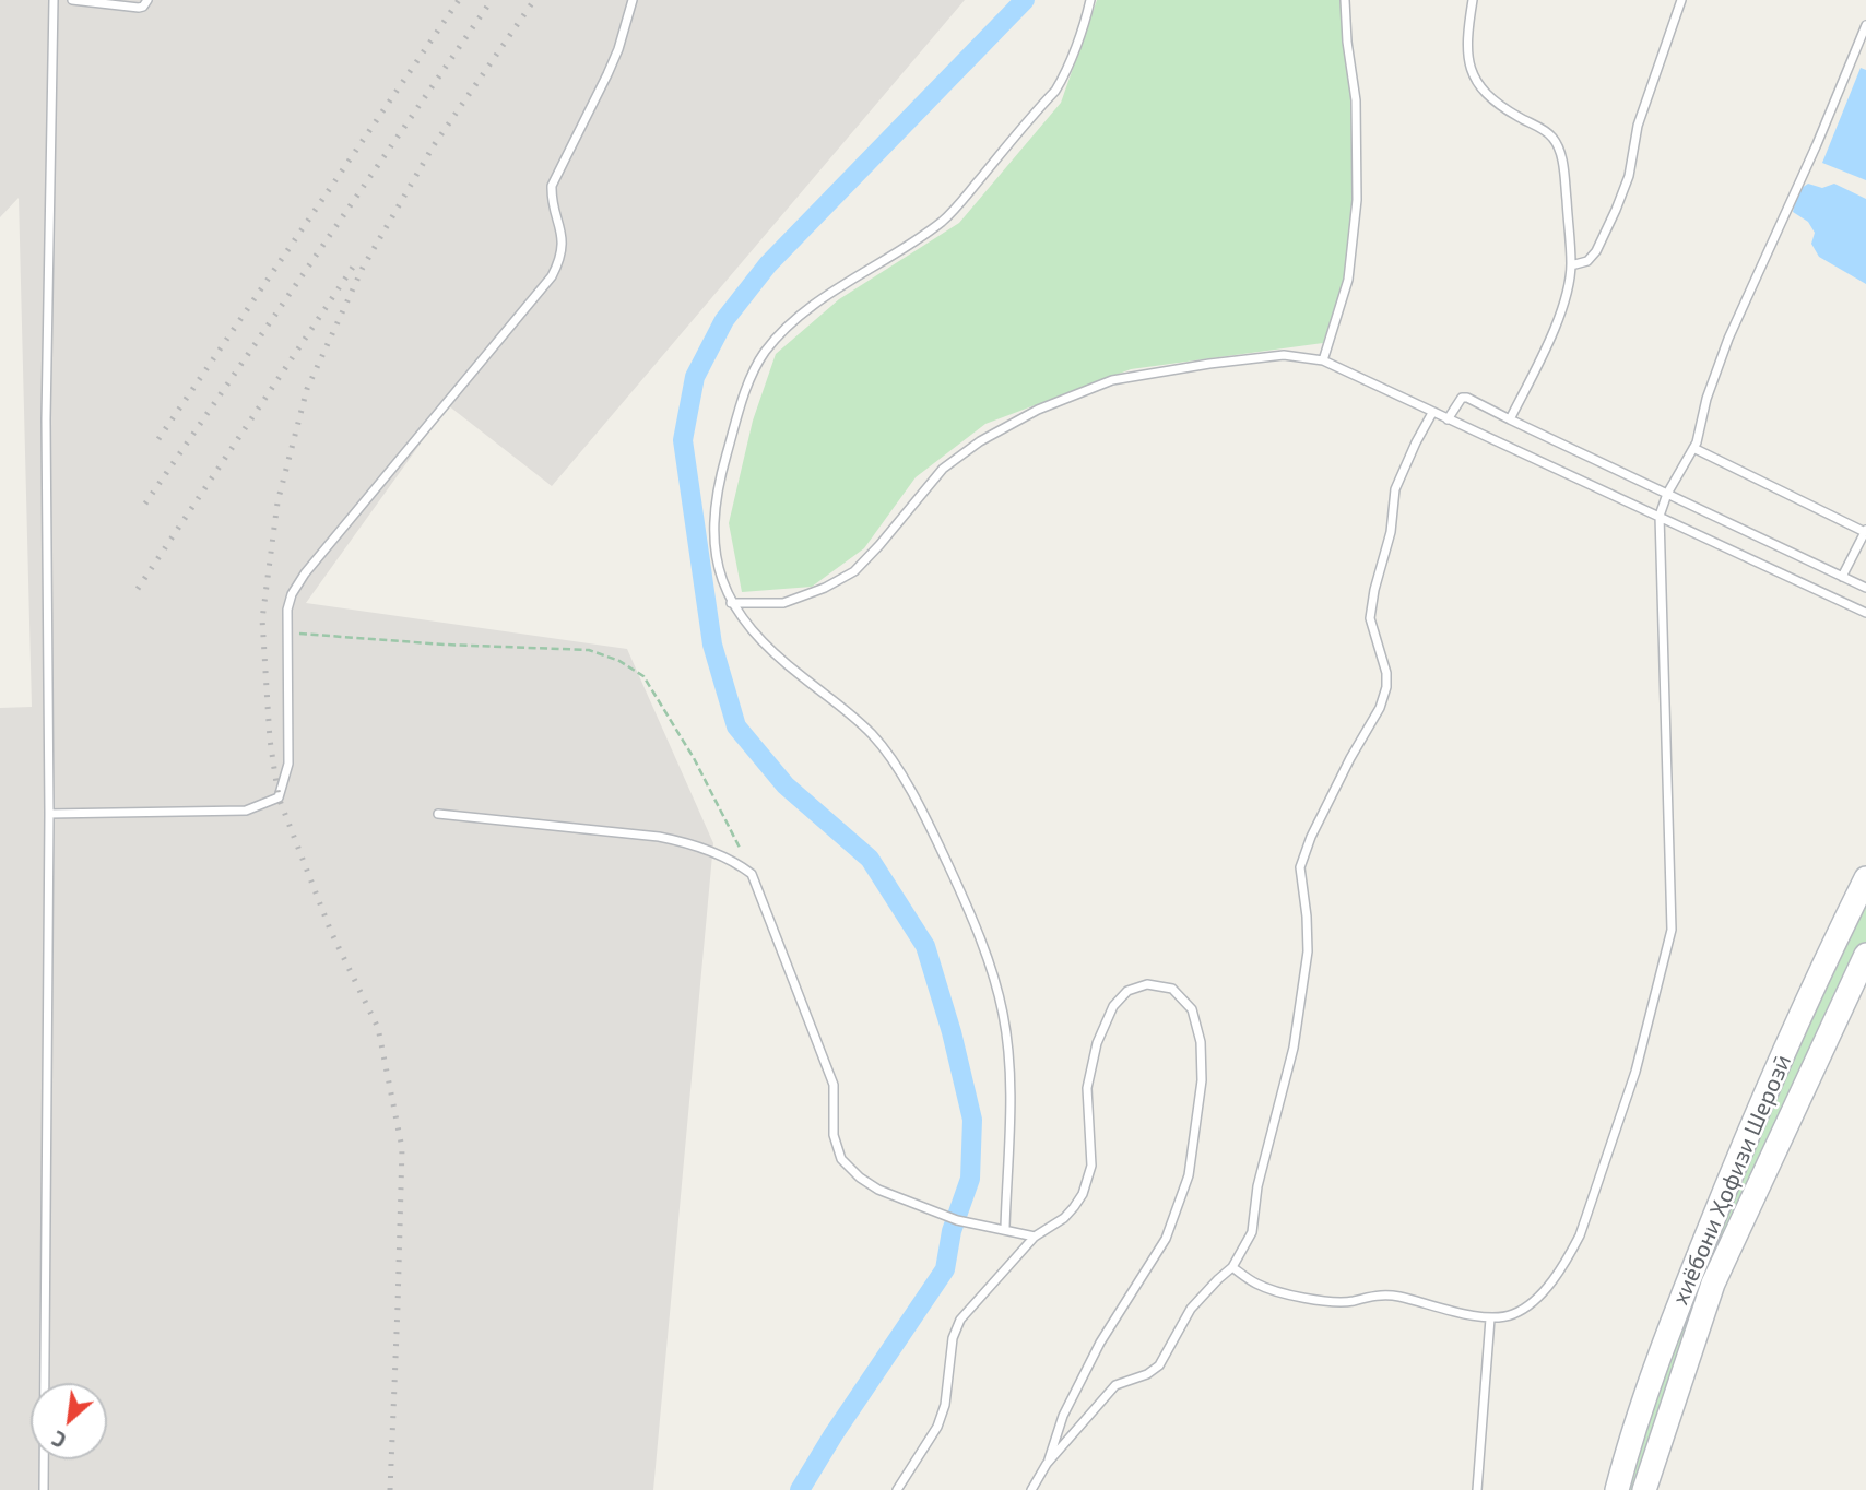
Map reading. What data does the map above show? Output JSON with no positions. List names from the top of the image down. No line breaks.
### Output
{"streets":{"main road":["хиёбони Ҳофизи Шерозӣ"]},"north":"bottom left"}
